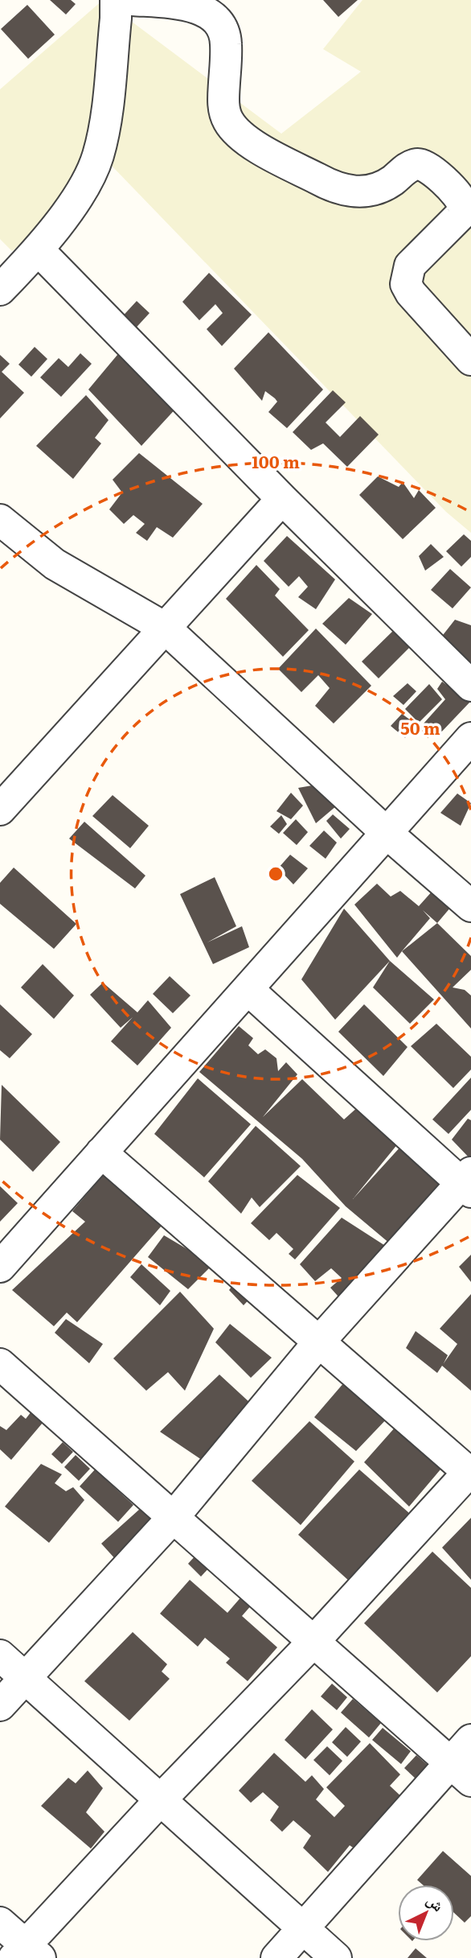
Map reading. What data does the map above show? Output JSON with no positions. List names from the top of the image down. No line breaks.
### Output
{"north":"top right","rings":["100 m","50 m"]}
